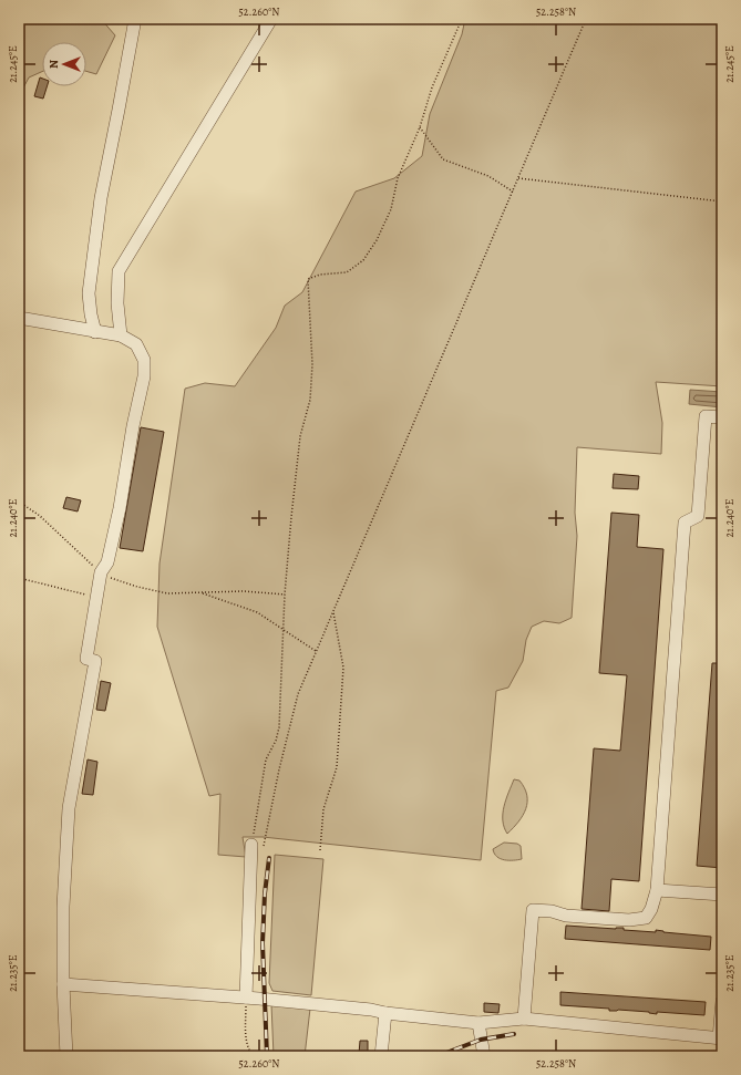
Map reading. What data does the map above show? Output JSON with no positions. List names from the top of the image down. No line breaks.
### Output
{"north":"left","coordinates":["52.260°N","52.258°N","21.245°E","21.240°E","21.235°E"]}
